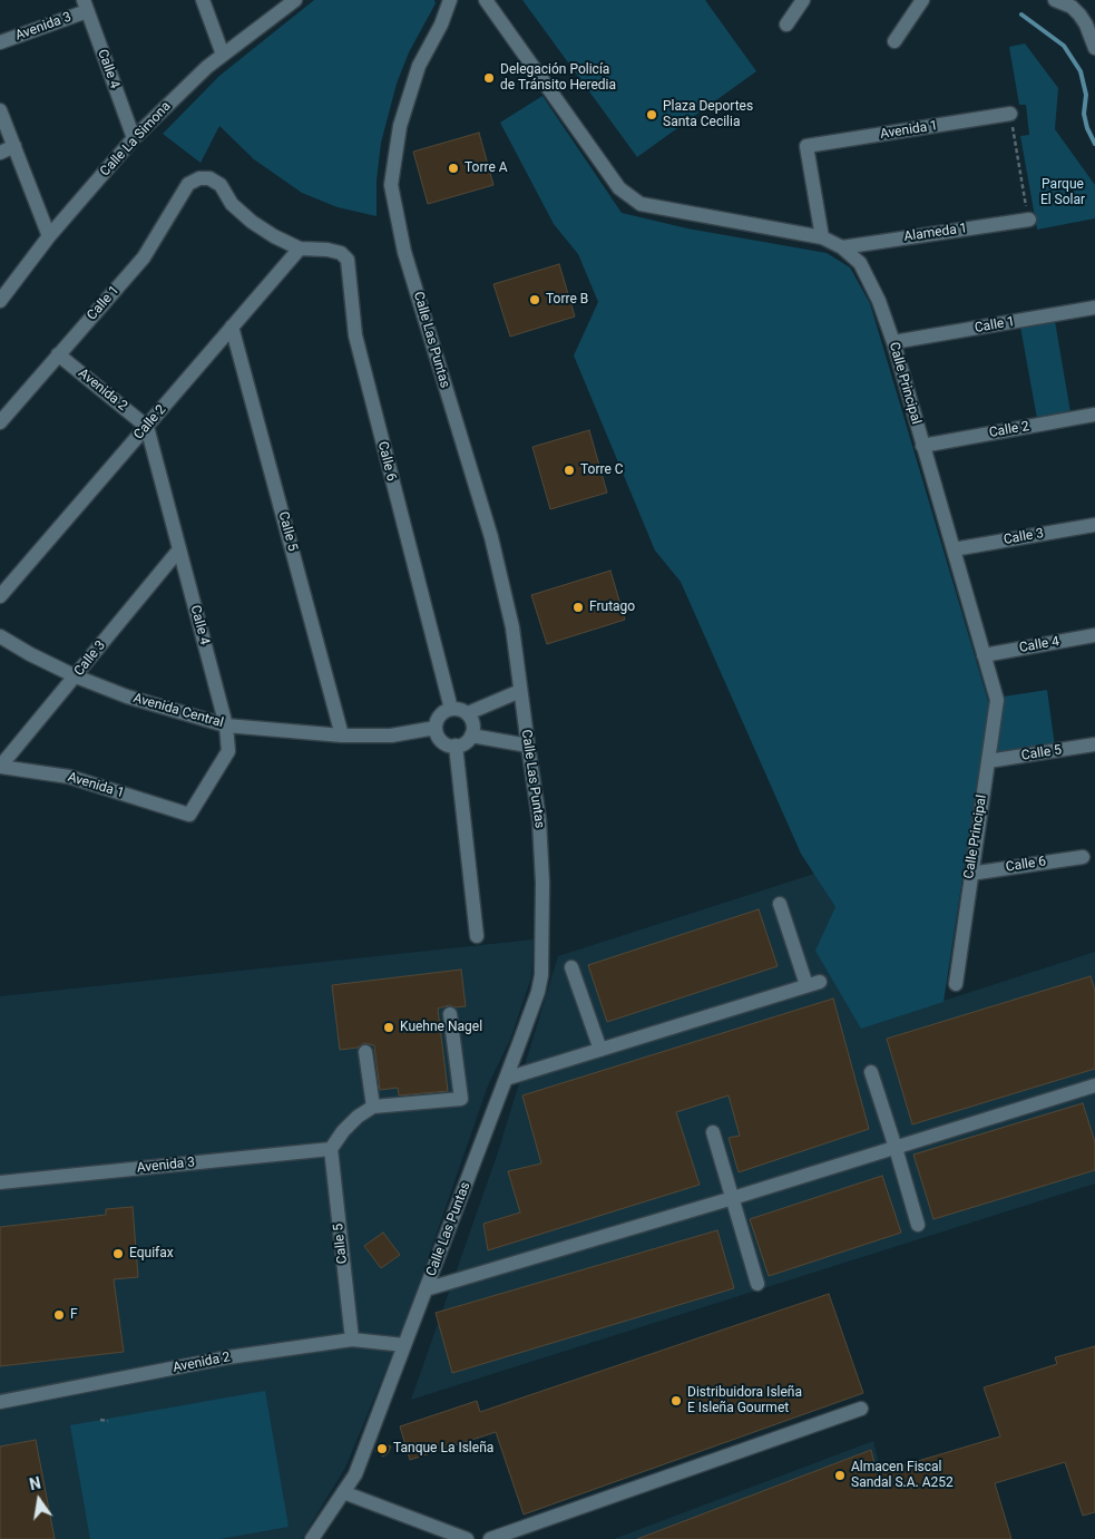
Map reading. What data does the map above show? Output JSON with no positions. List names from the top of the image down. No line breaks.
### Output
{"streets":{"street":["Avenida 3","Calle 4","Avenida 1","Calle La Simona","Alameda 1","Calle 1","Calle Las Puntas","Calle Principal","Avenida 2","Calle 2","Calle 6","Calle 5","Calle 3","Avenida Central"]},"crossings":[["Avenida 3","Calle 4"],["Avenida 3","Calle 5"],["Calle 4","Avenida 1"],["Calle 4","Calle La Simona"],["Calle 4","Calle Principal"],["Calle 4","Avenida 2"],["Calle 4","Calle 2"],["Calle 4","Calle 3"],["Calle 4","Avenida Central"],["Avenida 1","Calle Principal"],["Avenida 1","Calle 3"],["Alameda 1","Calle Principal"],["Calle 1","Calle Principal"],["Calle 1","Avenida 2"],["Calle 1","Calle 2"],["Calle 1","Calle 6"],["Calle Las Puntas","Avenida 2"],["Calle Principal","Calle 2"],["Calle Principal","Calle 6"],["Calle Principal","Calle 5"],["Calle Principal","Calle 3"],["Avenida 2","Calle 2"],["Avenida 2","Calle 5"],["Calle 2","Calle 6"],["Calle 2","Calle 5"],["Calle 6","Avenida Central"],["Calle 5","Avenida Central"],["Calle 3","Avenida Central"]],"parks":["Parque El Solar"],"places":["Delegación Policía de Tránsito Heredia","Plaza Deportes Santa Cecilia","Torre A","Torre B","Torre C","Frutago","Kuehne Nagel","Equifax","F","Distribuidora Isleña E Isleña Gourmet","Tanque La Isleña","Almacen Fiscal Sandal S.A. A252"],"north":"top"}
